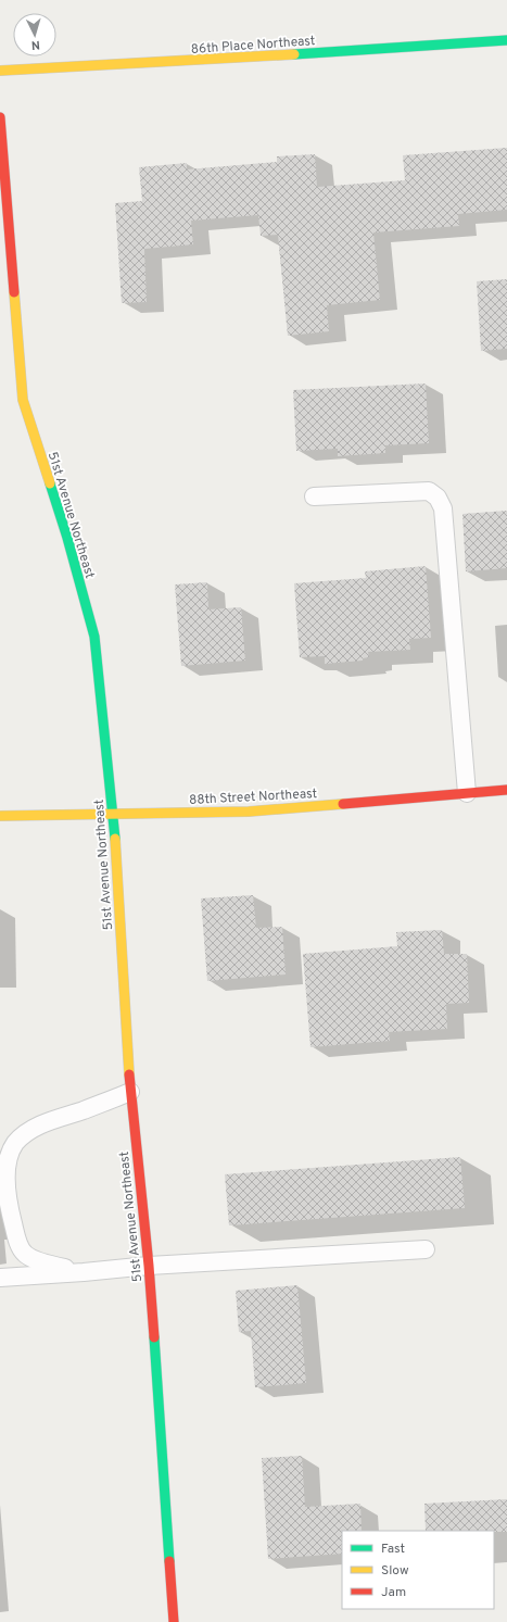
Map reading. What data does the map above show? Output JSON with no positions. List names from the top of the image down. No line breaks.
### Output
{"streets":{"street":["86th Place Northeast","51st Avenue Northeast","88th Street Northeast"]},"crossings":[["51st Avenue Northeast","88th Street Northeast"]],"legend":["Fast","Slow","Jam"],"north":"bottom"}
